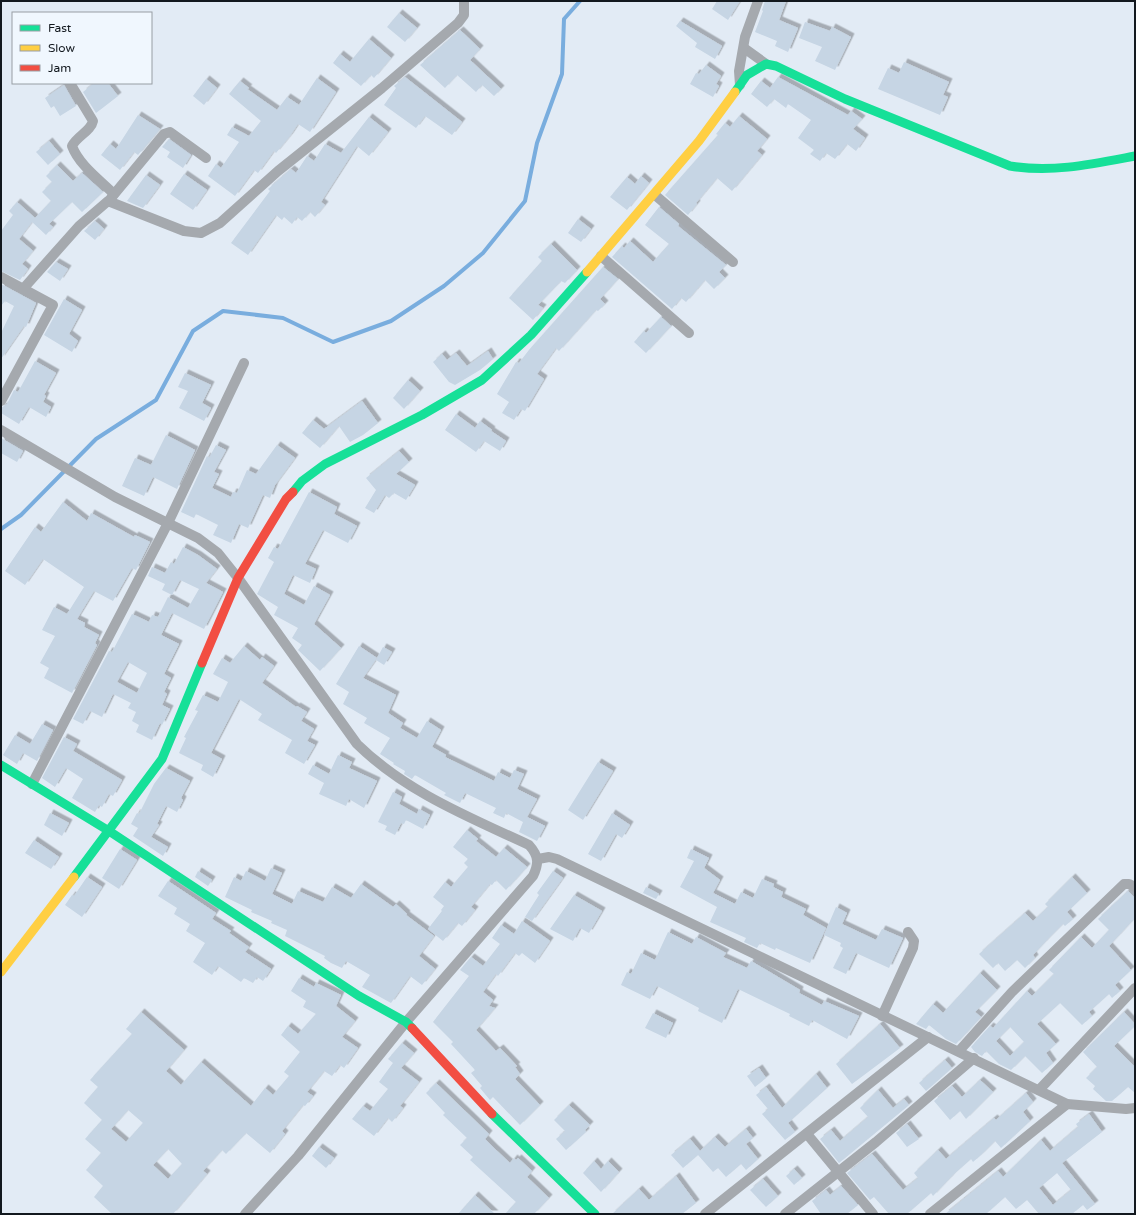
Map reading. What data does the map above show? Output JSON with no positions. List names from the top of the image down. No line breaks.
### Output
{"legend":["Fast","Slow","Jam"]}
